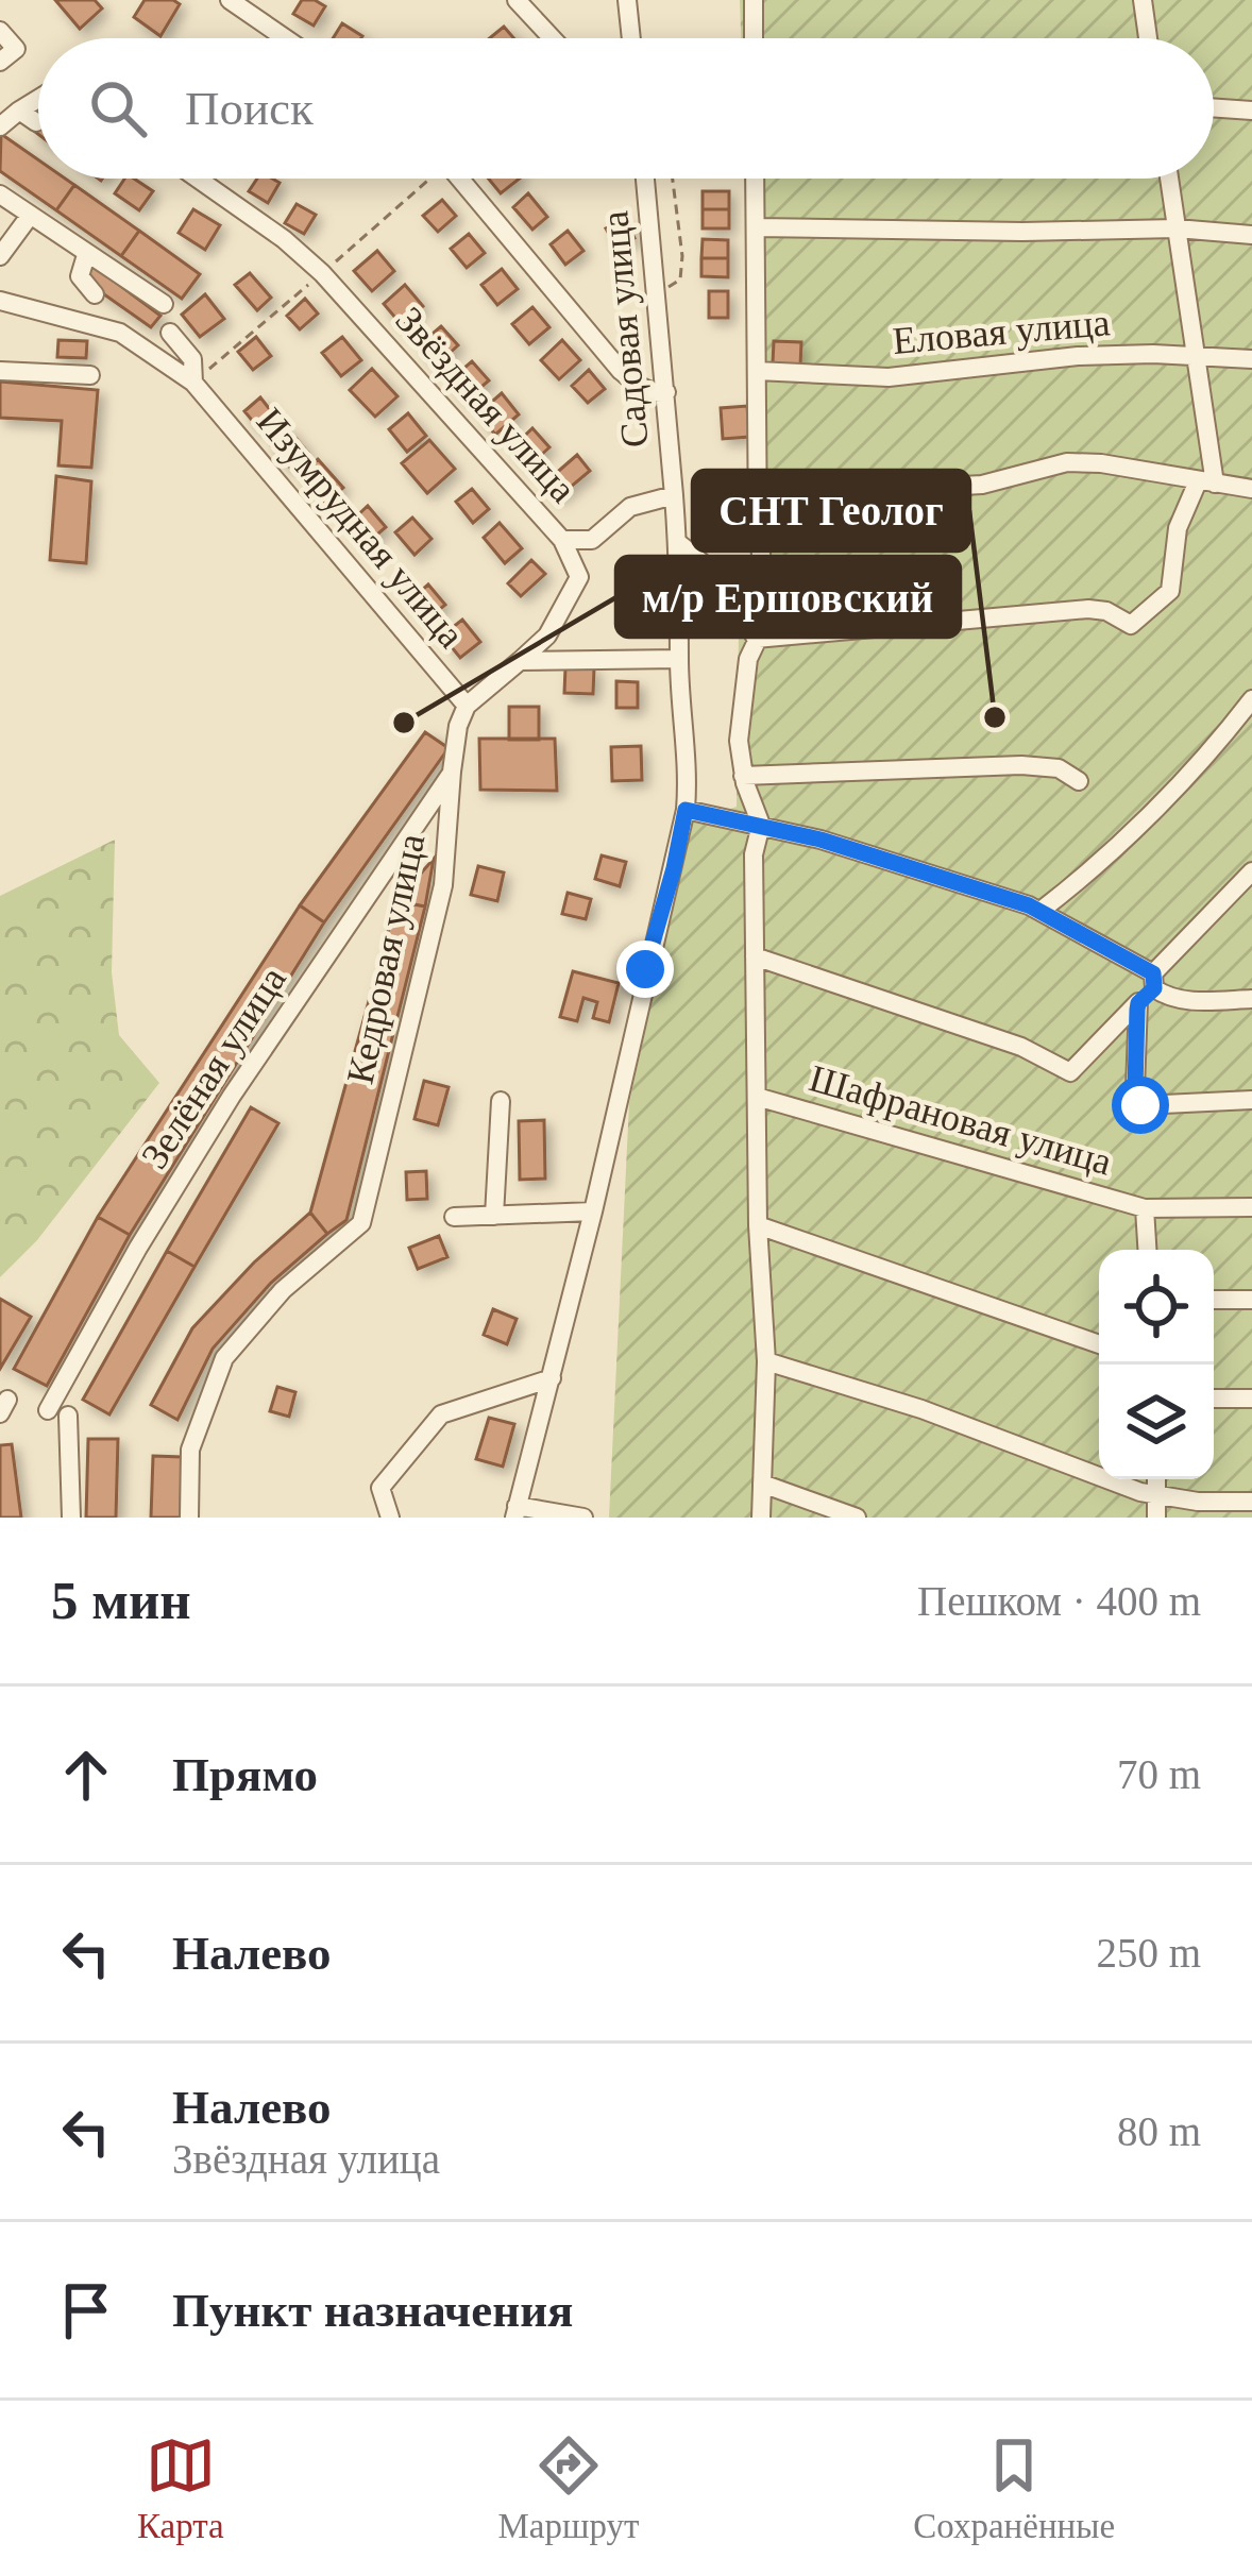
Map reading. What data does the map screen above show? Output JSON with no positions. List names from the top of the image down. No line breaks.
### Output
{"streets":{"street":["Садовая улица","Еловая улица","Звёздная улица","Изумрудная улица","Кедровая улица","Зелёная улица","Шафрановая улица"]},"crossings":[["Садовая улица","Звёздная улица"],["Изумрудная улица","Кедровая улица"],["Кедровая улица","Зелёная улица"]],"places":["СНТ Геолог","м/р Ершовский"],"page":{"search":"Поиск","heading":["5 мин","Пешком · 400 m"],"list":[["Прямо","70 m"],["Налево","250 m"],["Налево","Звёздная улица","80 m"],"Пункт назначения"],"nav":["Карта","Маршрут","Сохранённые"]}}
